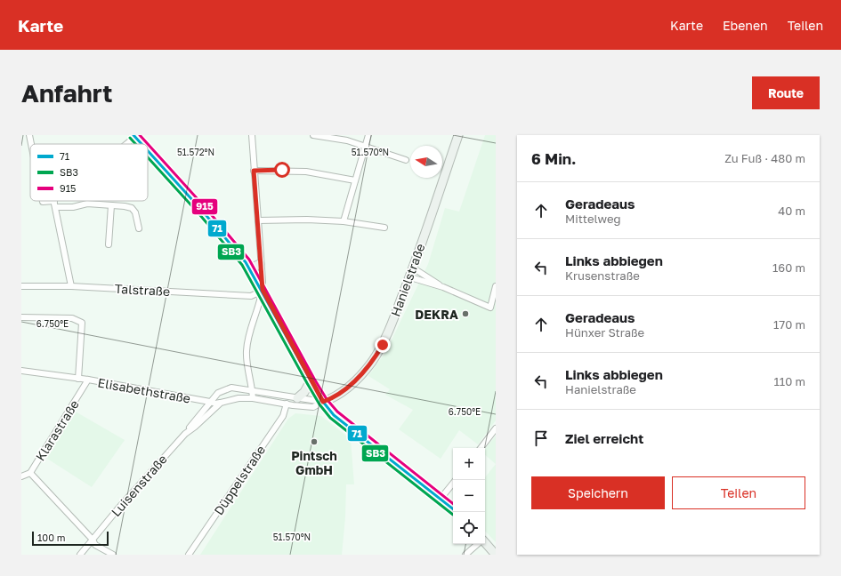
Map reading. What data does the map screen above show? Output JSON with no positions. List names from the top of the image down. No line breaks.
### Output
{"streets":{"main road":["Hanielstraße"],"street":["Talstraße","Elisabethstraße","Klarastraße","Düppelstraße","Luisenstraße"]},"crossings":[["Hanielstraße","Luisenstraße"],["Elisabethstraße","Klarastraße"],["Elisabethstraße","Luisenstraße"],["Düppelstraße","Luisenstraße"]],"places":["DEKRA","Pintsch GmbH"],"lines":["transit line 71","transit line 915","transit line SB3"],"legend":["71","SB3","915"],"scale_bar":"100 m","north":"left","page":{"header":"Karte","nav":["Karte","Ebenen","Teilen"],"buttons":["Route",["Speichern","Teilen"]],"title":"Anfahrt","heading":["6 Min.","Zu Fuß · 480 m"],"list":[["Geradeaus","Mittelweg","40 m"],["Links abbiegen","Krusenstraße","160 m"],["Geradeaus","Hünxer Straße","170 m"],["Links abbiegen","Hanielstraße","110 m"],"Ziel erreicht"],"map_buttons":["+","−"],"scale":"100 m"},"coordinates":["51.572°N","51.570°N","6.750°E"]}
